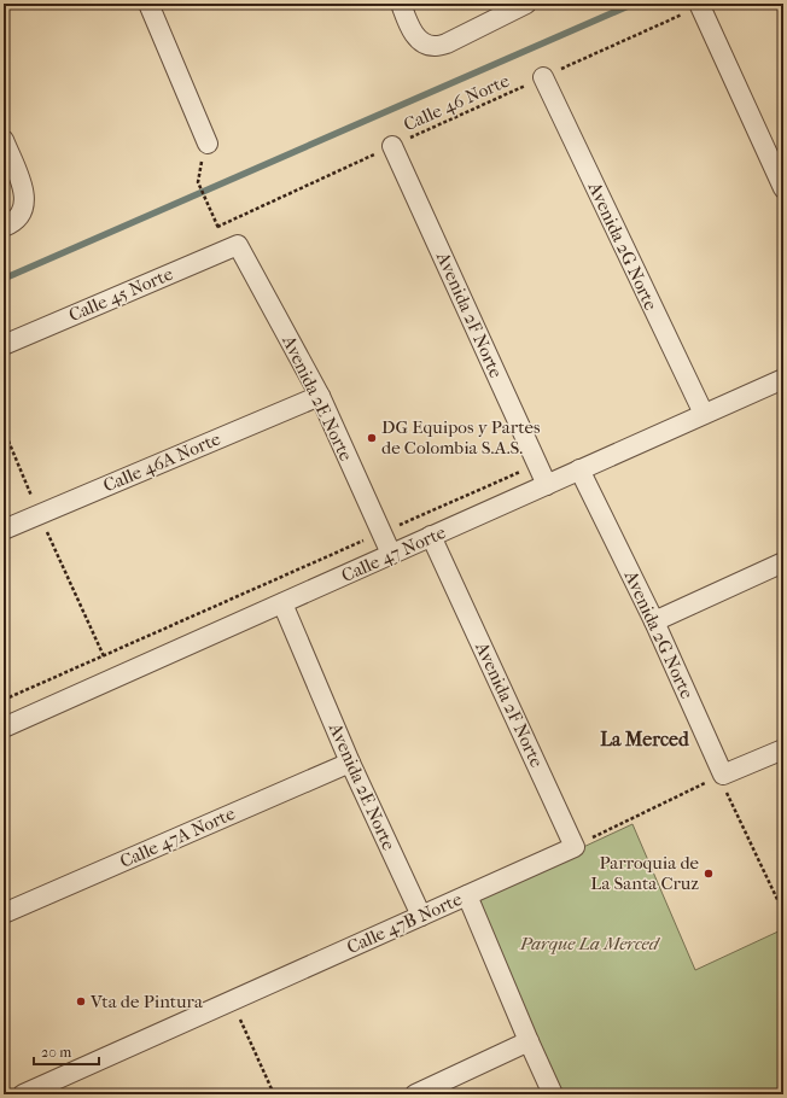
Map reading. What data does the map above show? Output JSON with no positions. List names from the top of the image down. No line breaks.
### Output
{"streets":{"street":["Avenida 2G Norte","Calle 45 Norte","Avenida 2F Norte","Avenida 2E Norte","Calle 46A Norte","Calle 47 Norte","Calle 47A Norte","Calle 47B Norte"],"path":["Calle 46 Norte"]},"crossings":[["Calle 46 Norte","Avenida 2G Norte"],["Calle 46 Norte","Avenida 2F Norte"],["Avenida 2G Norte","Calle 47 Norte"],["Calle 45 Norte","Avenida 2E Norte"],["Avenida 2F Norte","Calle 47 Norte"],["Avenida 2F Norte","Calle 47B Norte"],["Avenida 2E Norte","Calle 46A Norte"],["Avenida 2E Norte","Calle 47 Norte"],["Avenida 2E Norte","Calle 47A Norte"],["Avenida 2E Norte","Calle 47B Norte"]],"districts":["La Merced"],"parks":["Parque La Merced"],"places":["DG Equipos y Partes de Colombia S.A.S.","Parroquia de La Santa Cruz","Vta de Pintura"],"scale_bar":"20 m"}
